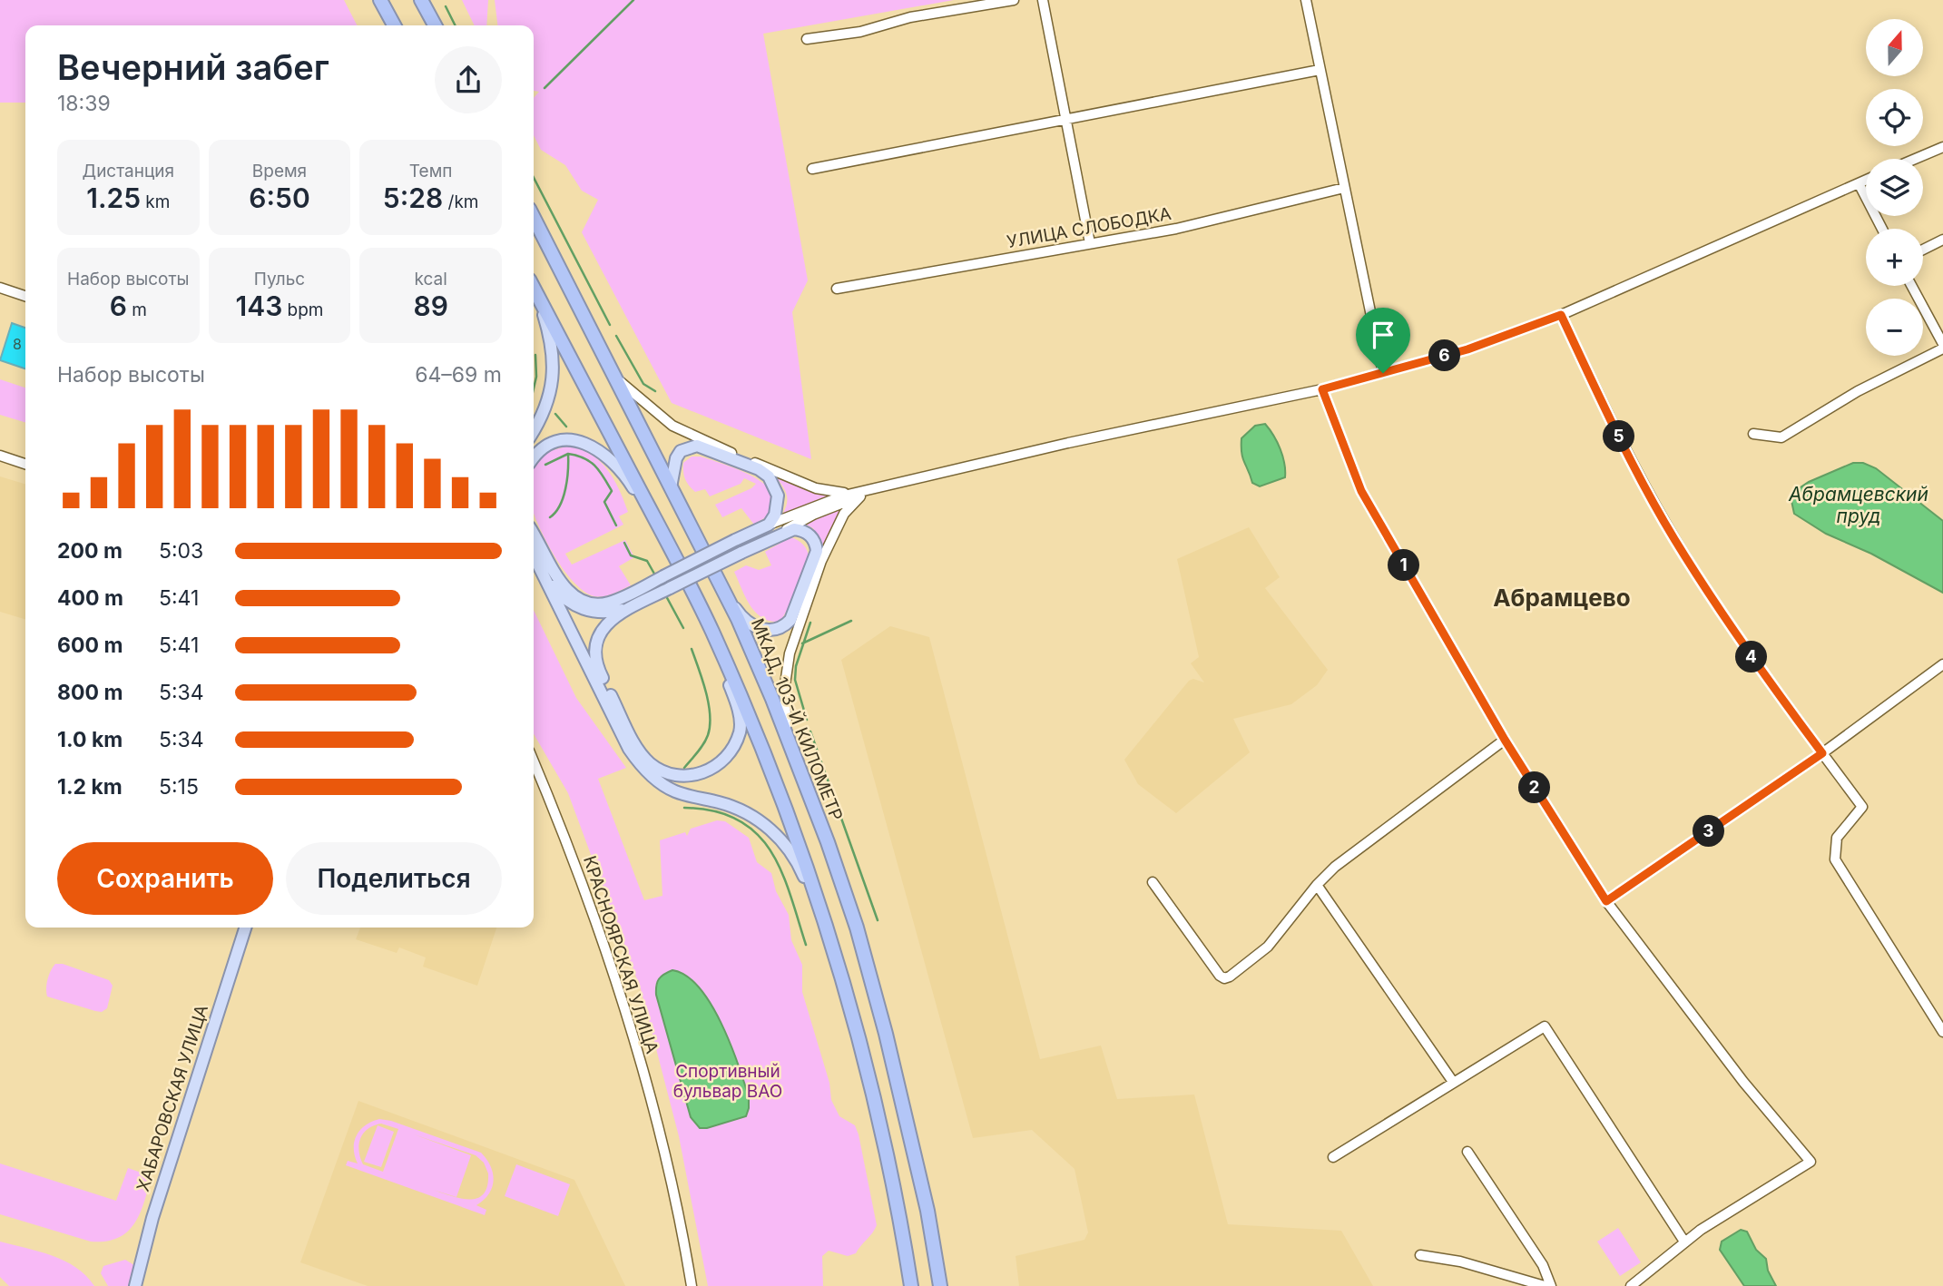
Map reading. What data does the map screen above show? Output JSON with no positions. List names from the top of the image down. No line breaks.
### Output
{"streets":{"highway":["МКАД, 103-Й КИЛОМЕТР"],"main road":["ХАБАРОВСКАЯ УЛИЦА"],"street":["УЛИЦА СЛОБОДКА","КРАСНОЯРСКАЯ УЛИЦА"]},"districts":["Абрамцево"],"water":["Абрамцевский пруд"],"parks":["Спортивный бульвар ВАО"],"house_numbers":["8"],"north":"top","page":{"map_buttons":["+","−"],"heading":["Вечерний забег","18:39"],"stats":[["Дистанция","1.25 km"],["Время","6:50"],["Темп","5:28 /km"],["Набор высоты","6 m"],["Пульс","143 bpm"],["kcal","89"]],"pins":["6","5","1","4","2","3"],"chart":["Набор высоты","64–69 m"],"list":[{"name":"200 m","note":"5:03"},{"name":"400 m","note":"5:41"},{"name":"600 m","note":"5:41"},{"name":"800 m","note":"5:34"},{"name":"1.0 km","note":"5:34"},{"name":"1.2 km","note":"5:15"}],"buttons":["Сохранить","Поделиться"]}}
